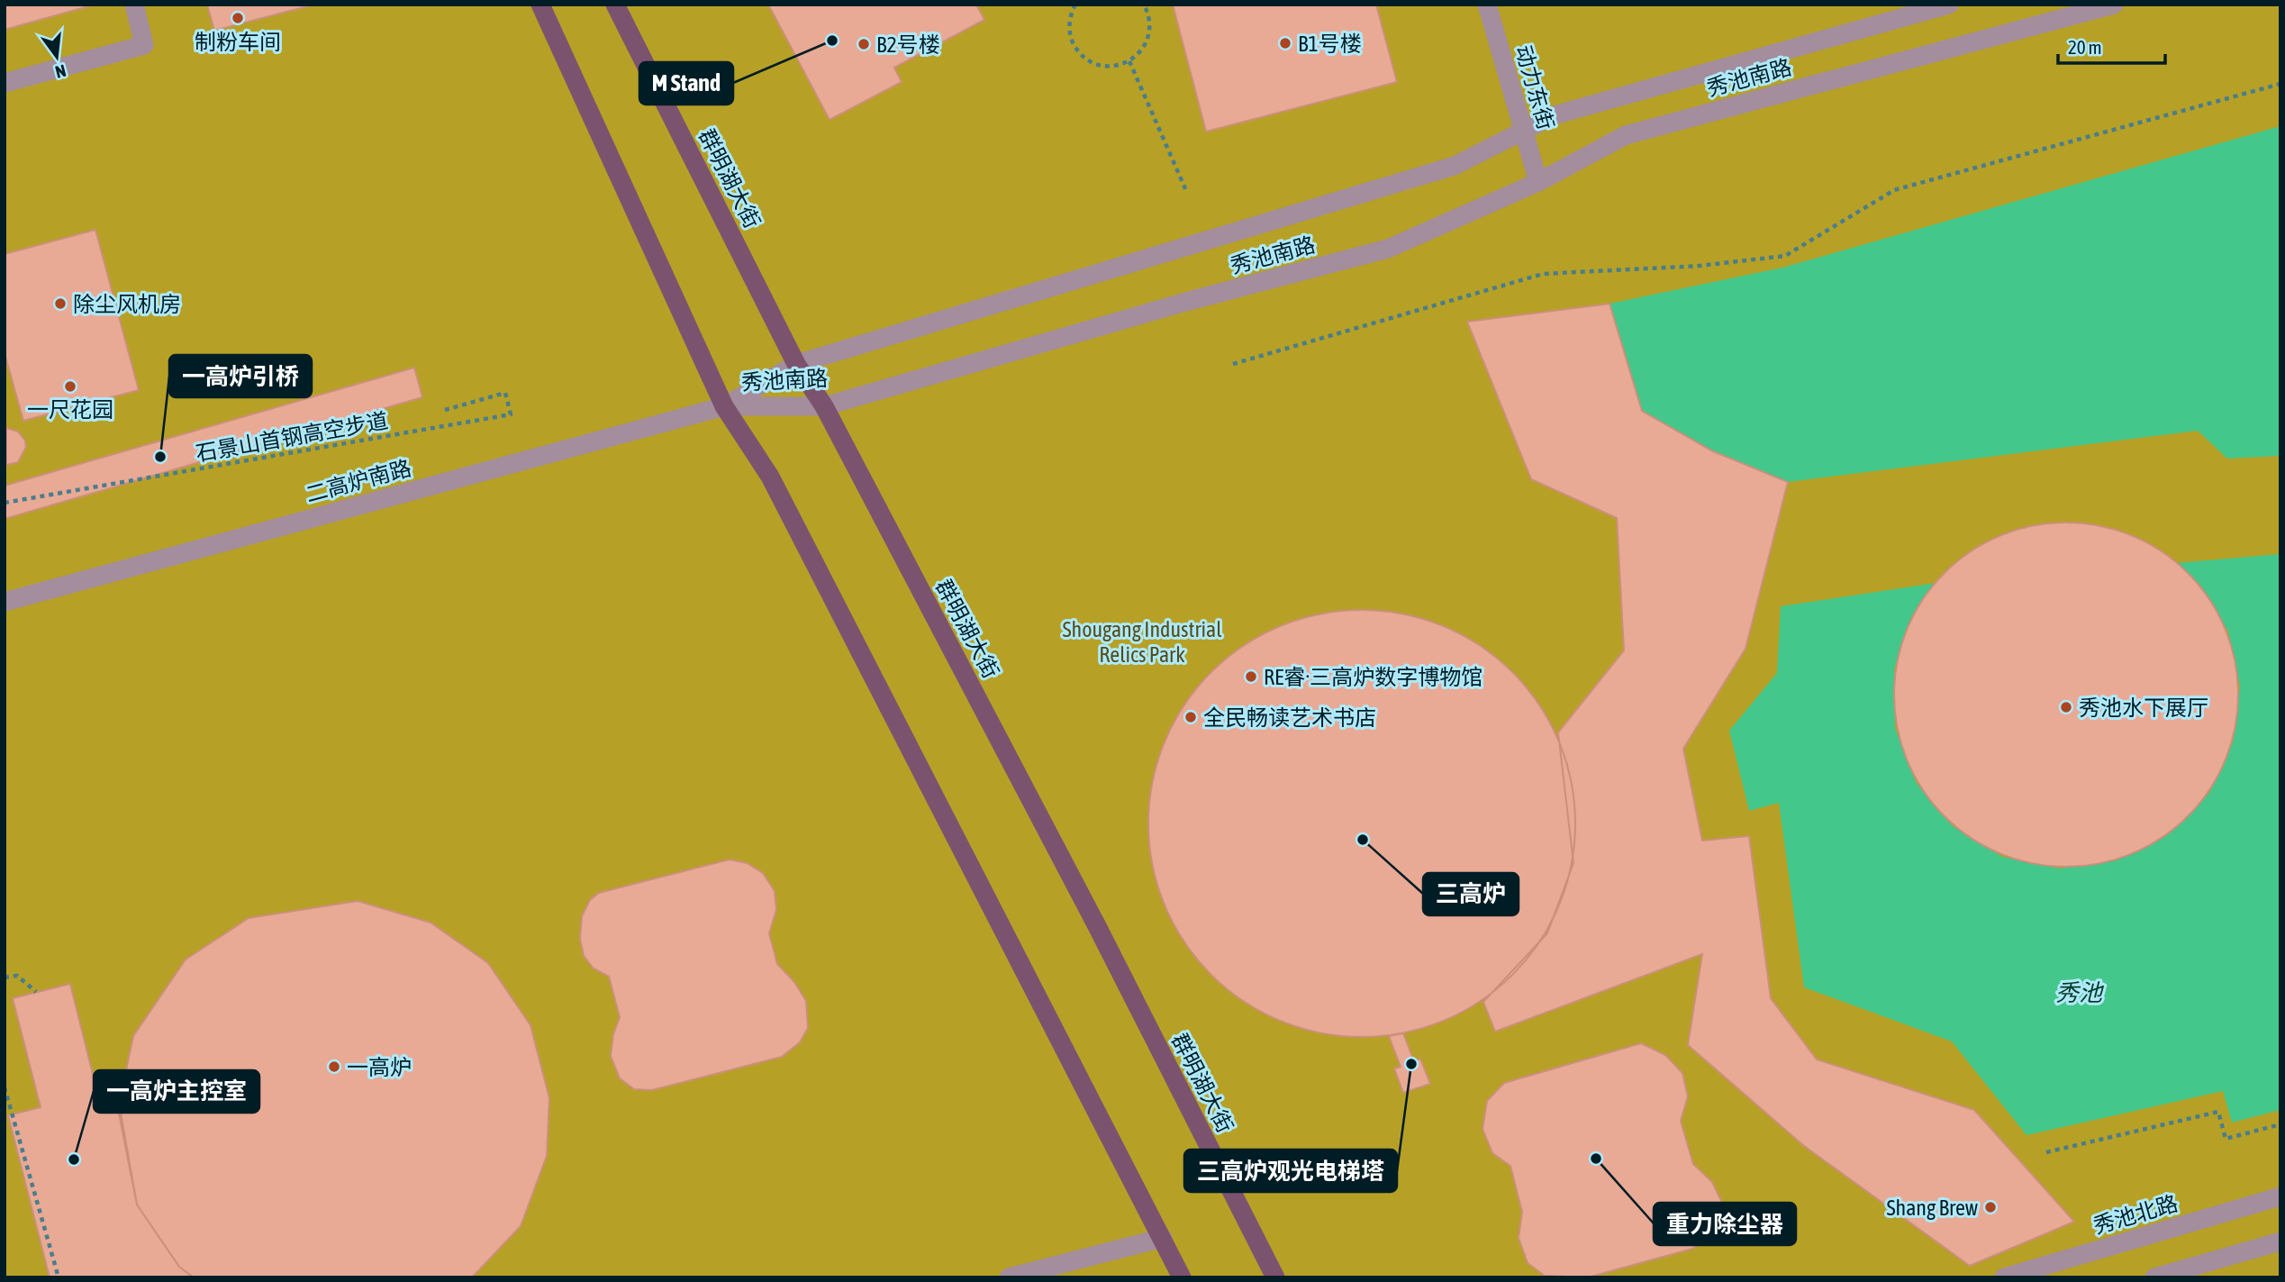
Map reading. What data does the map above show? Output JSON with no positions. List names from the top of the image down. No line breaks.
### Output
{"streets":{"main road":["群明湖大街"],"street":["秀池南路","动力东街","二高炉南路","秀池北路"],"path":["石景山首钢高空步道"]},"crossings":[["秀池南路","动力东街"],["秀池南路","群明湖大街"],["秀池南路","二高炉南路"]],"water":["秀池"],"parks":["Shougang Industrial Relics Park"],"places":["制粉车间","M Stand","B1号楼","B2号楼","除尘风机房","一尺花园","一高炉引桥","RE睿·三高炉数字博物馆","秀池水下展厅","全民畅读艺术书店","三高炉","三高炉观光电梯塔","一高炉","重力除尘器","一高炉主控室","Shang Brew"],"scale_bar":"20 m","north":"bottom"}
